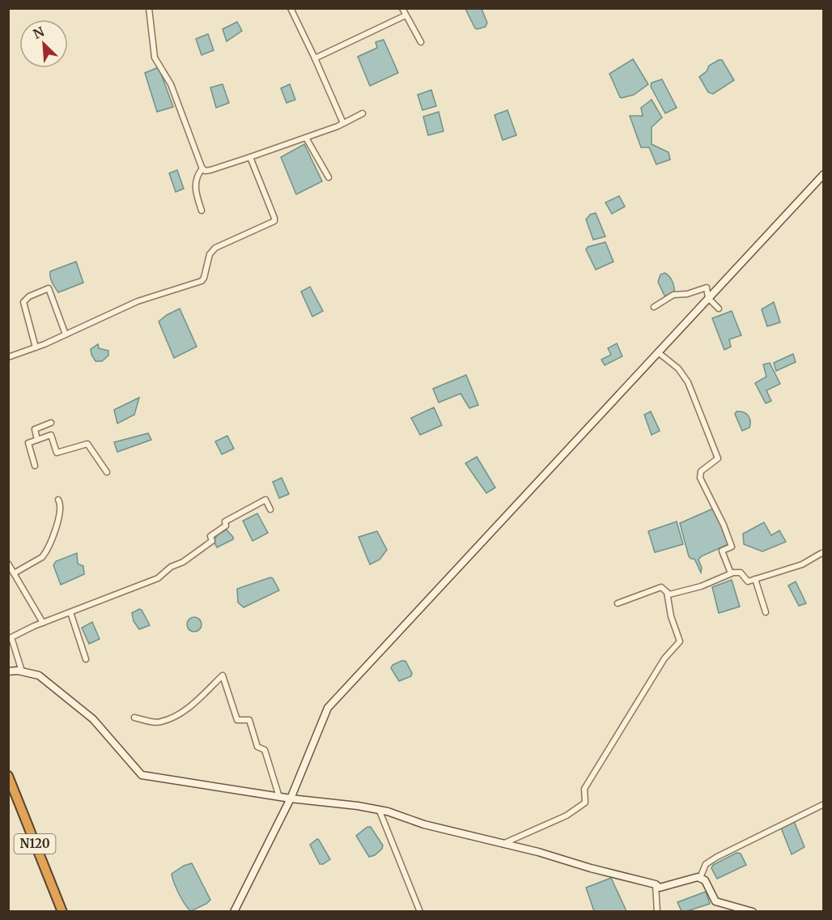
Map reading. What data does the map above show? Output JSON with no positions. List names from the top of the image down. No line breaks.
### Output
{"streets":{"highway":["N120"]},"north":"top left"}
